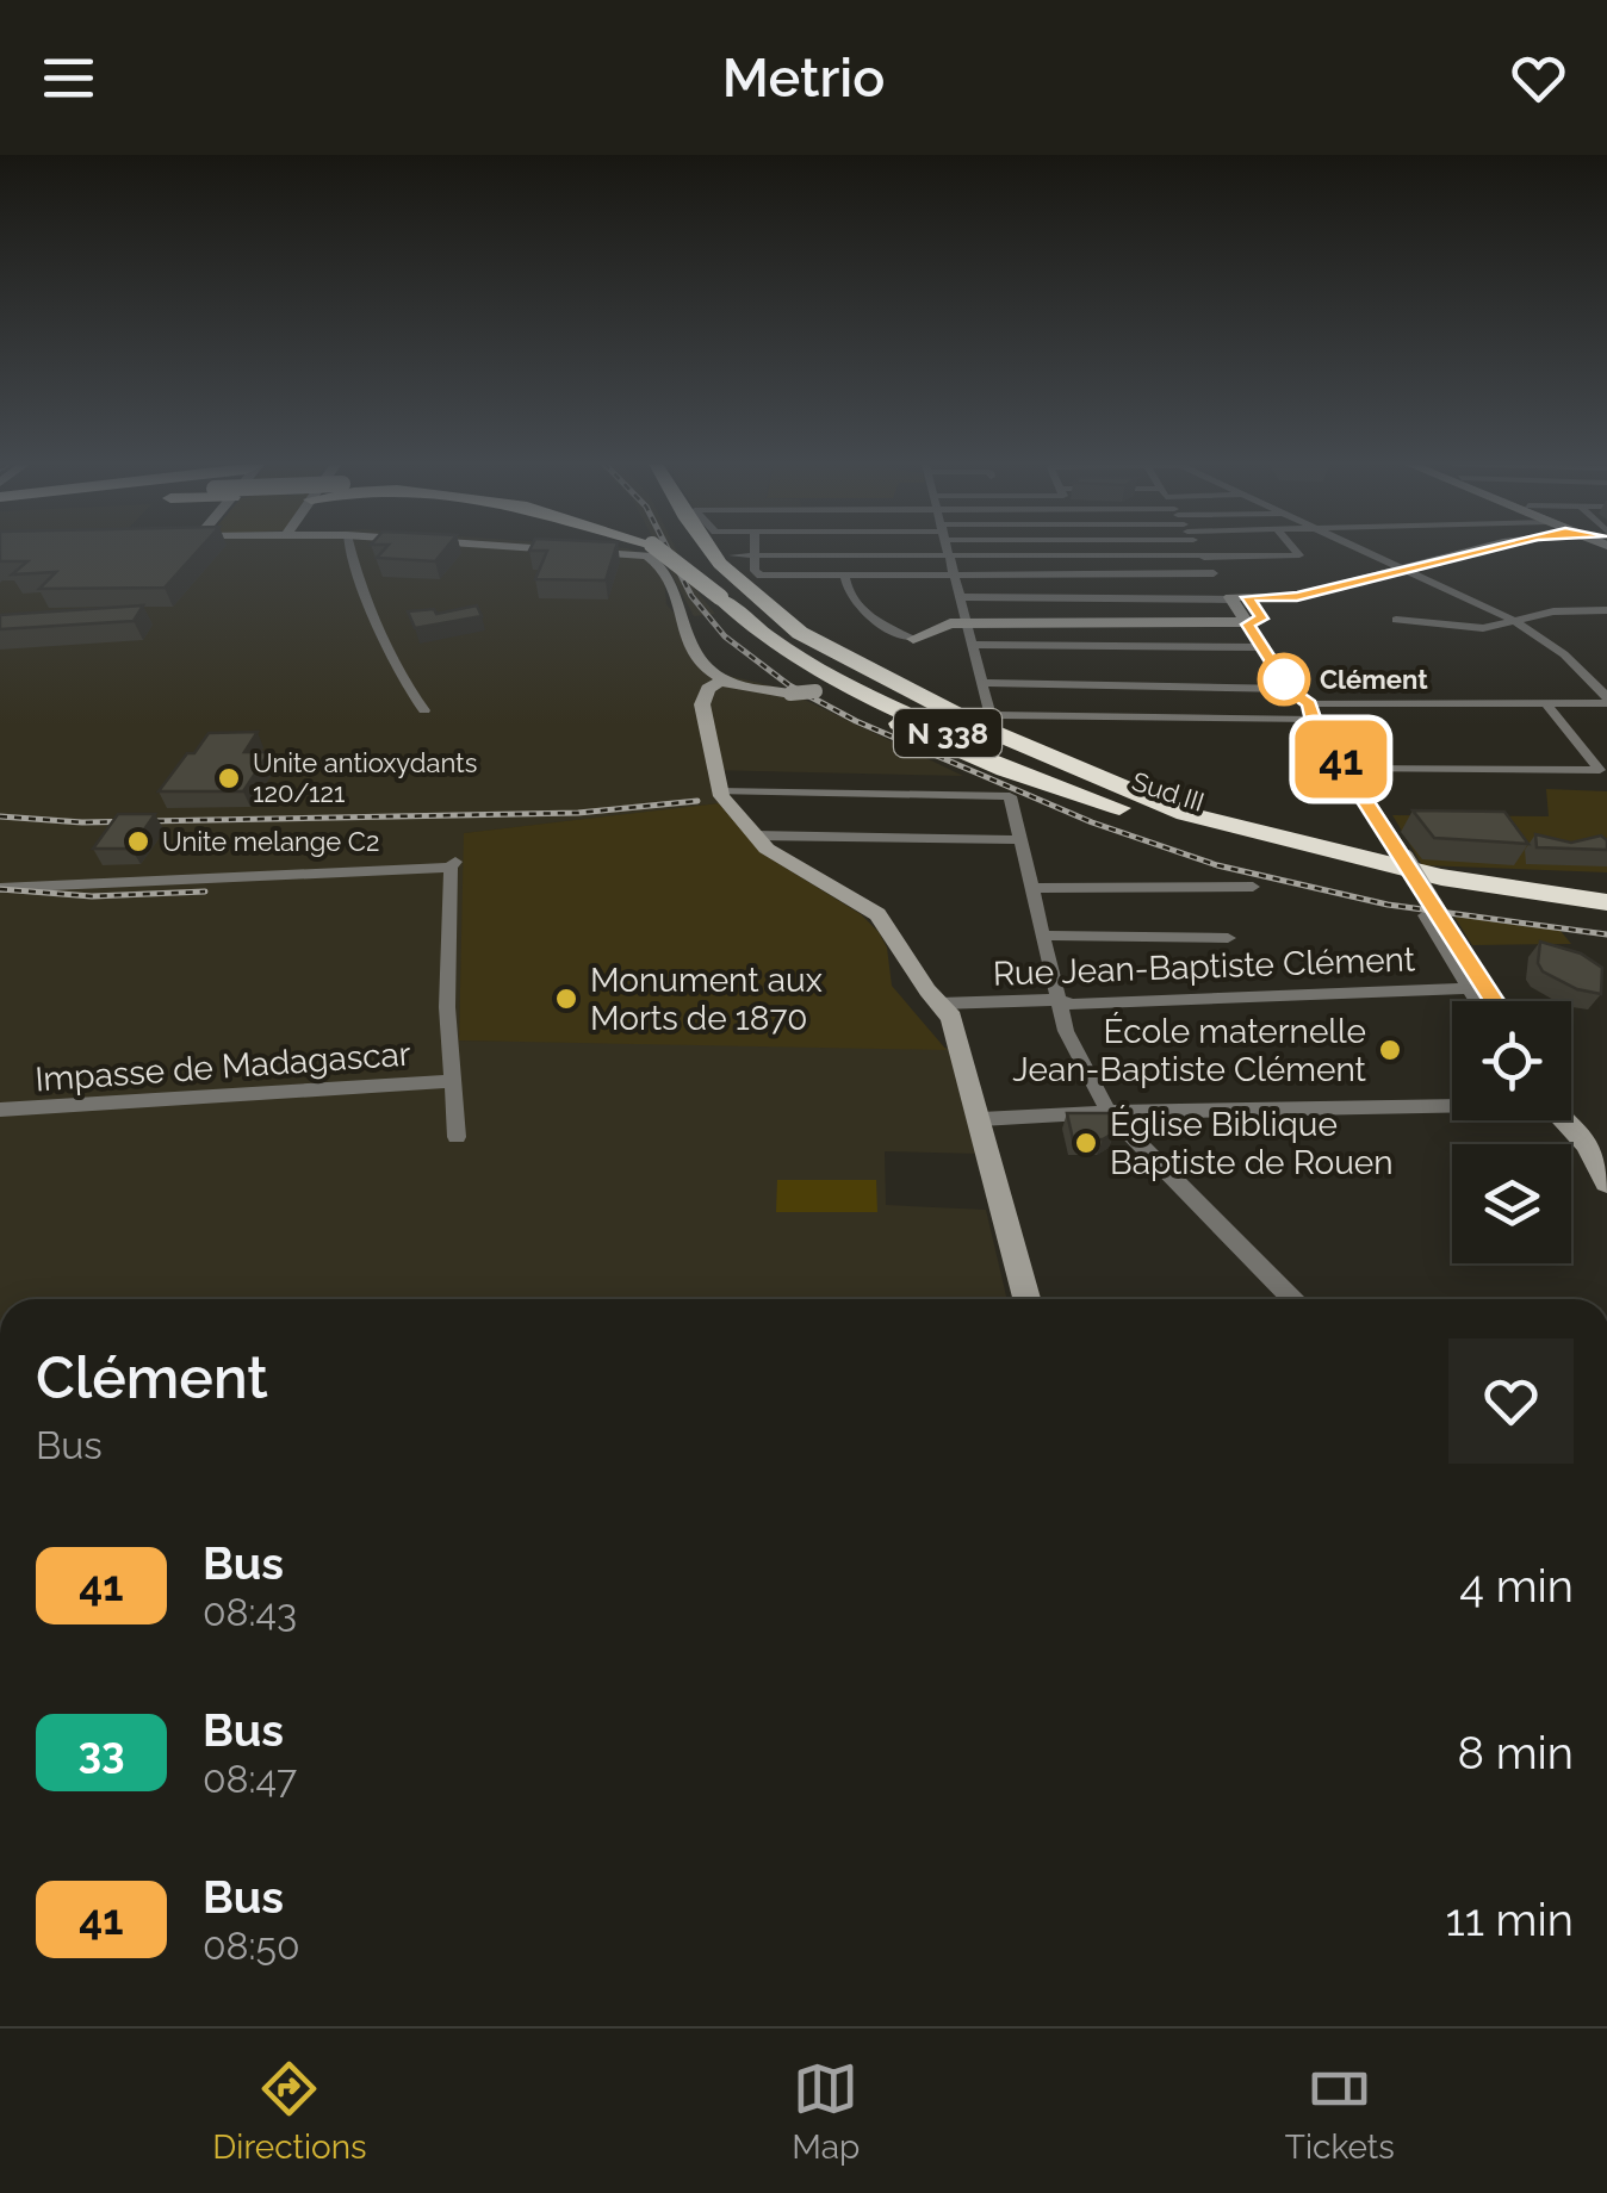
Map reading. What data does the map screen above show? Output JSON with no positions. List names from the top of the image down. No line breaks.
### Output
{"streets":{"highway":["N 338","Sud III"],"street":["Rue Jean-Baptiste Clément","Impasse de Madagascar"]},"places":["Clément","Unite antioxydants 120/121","Unite melange C2","Monument aux Morts de 1870","École maternelle Jean-Baptiste Clément","Église Biblique Baptiste de Rouen"],"lines":["bus line 41"],"page":{"header":"Metrio","on_map":"41","heading":["Clément","Bus"],"list":[{"mark":"41","name":"Bus","note":"08:43","value":"4 min"},{"mark":"33","name":"Bus","note":"08:47","value":"8 min"},{"mark":"41","name":"Bus","note":"08:50","value":"11 min"}],"tabs":["Directions","Map","Tickets"]}}
